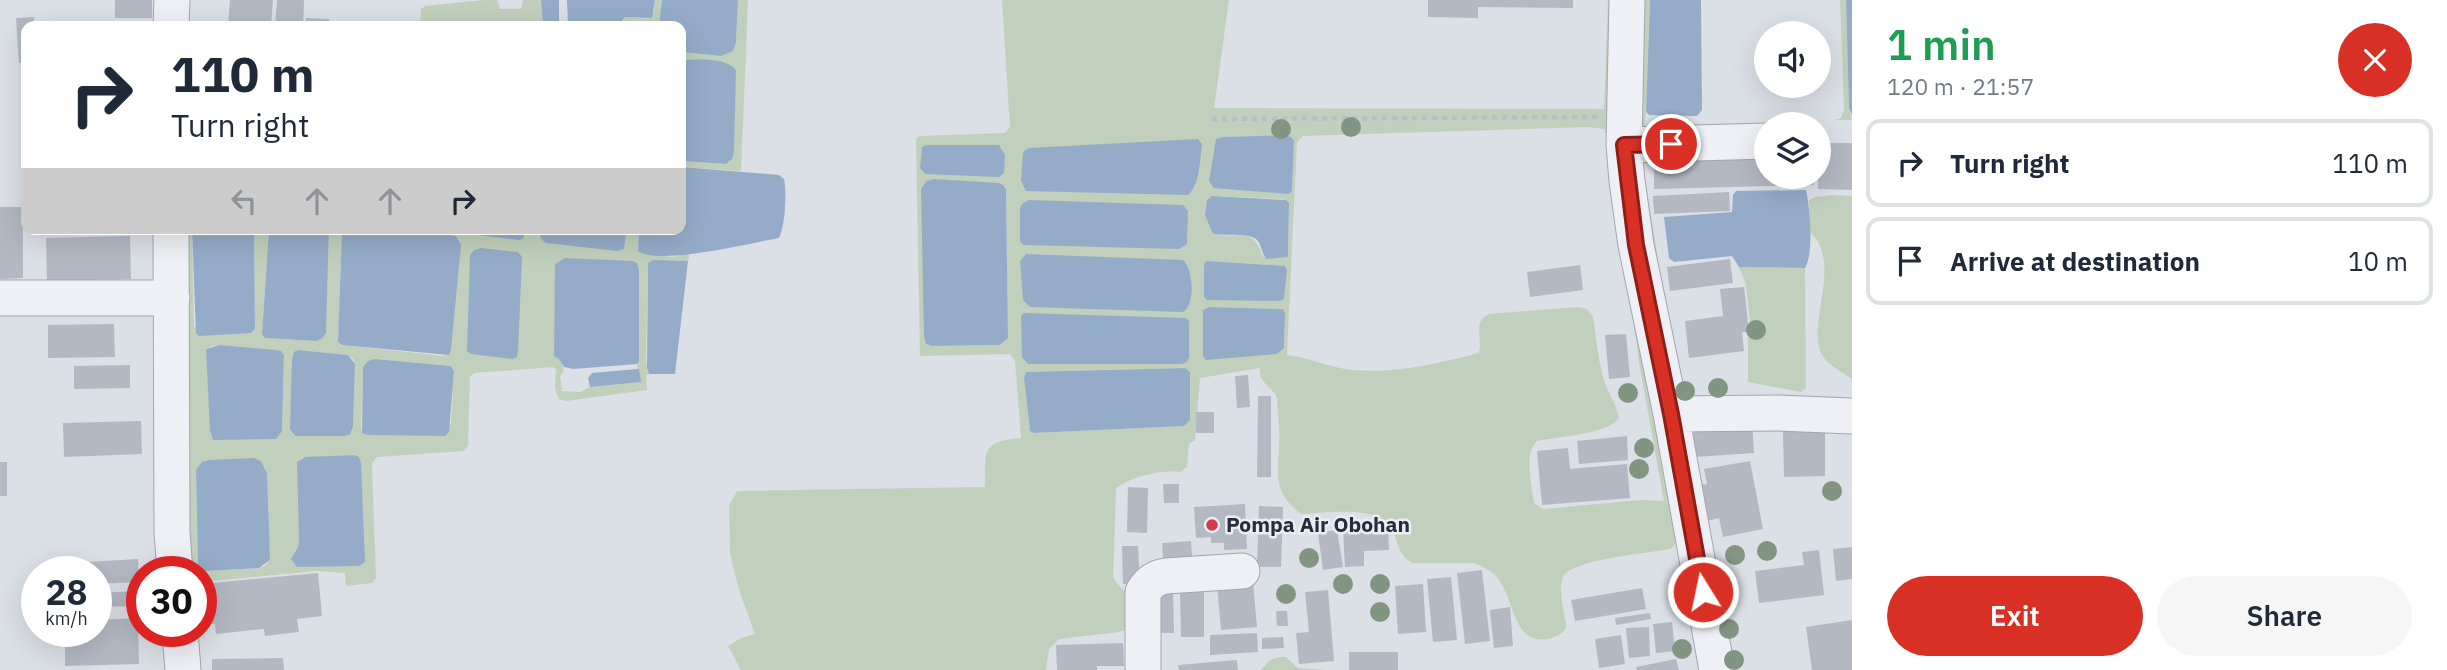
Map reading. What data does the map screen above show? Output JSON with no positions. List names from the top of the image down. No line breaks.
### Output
{"places":["Pompa Air Obohan"],"page":{"heading":["1 min","120 m · 21:57"],"turn":["110 m","Turn right"],"list":[{"name":"Turn right","value":"110 m"},{"name":"Arrive at destination","value":"10 m"}],"speed":"28 km/h","limit":"30","buttons":["Exit","Share"]}}
